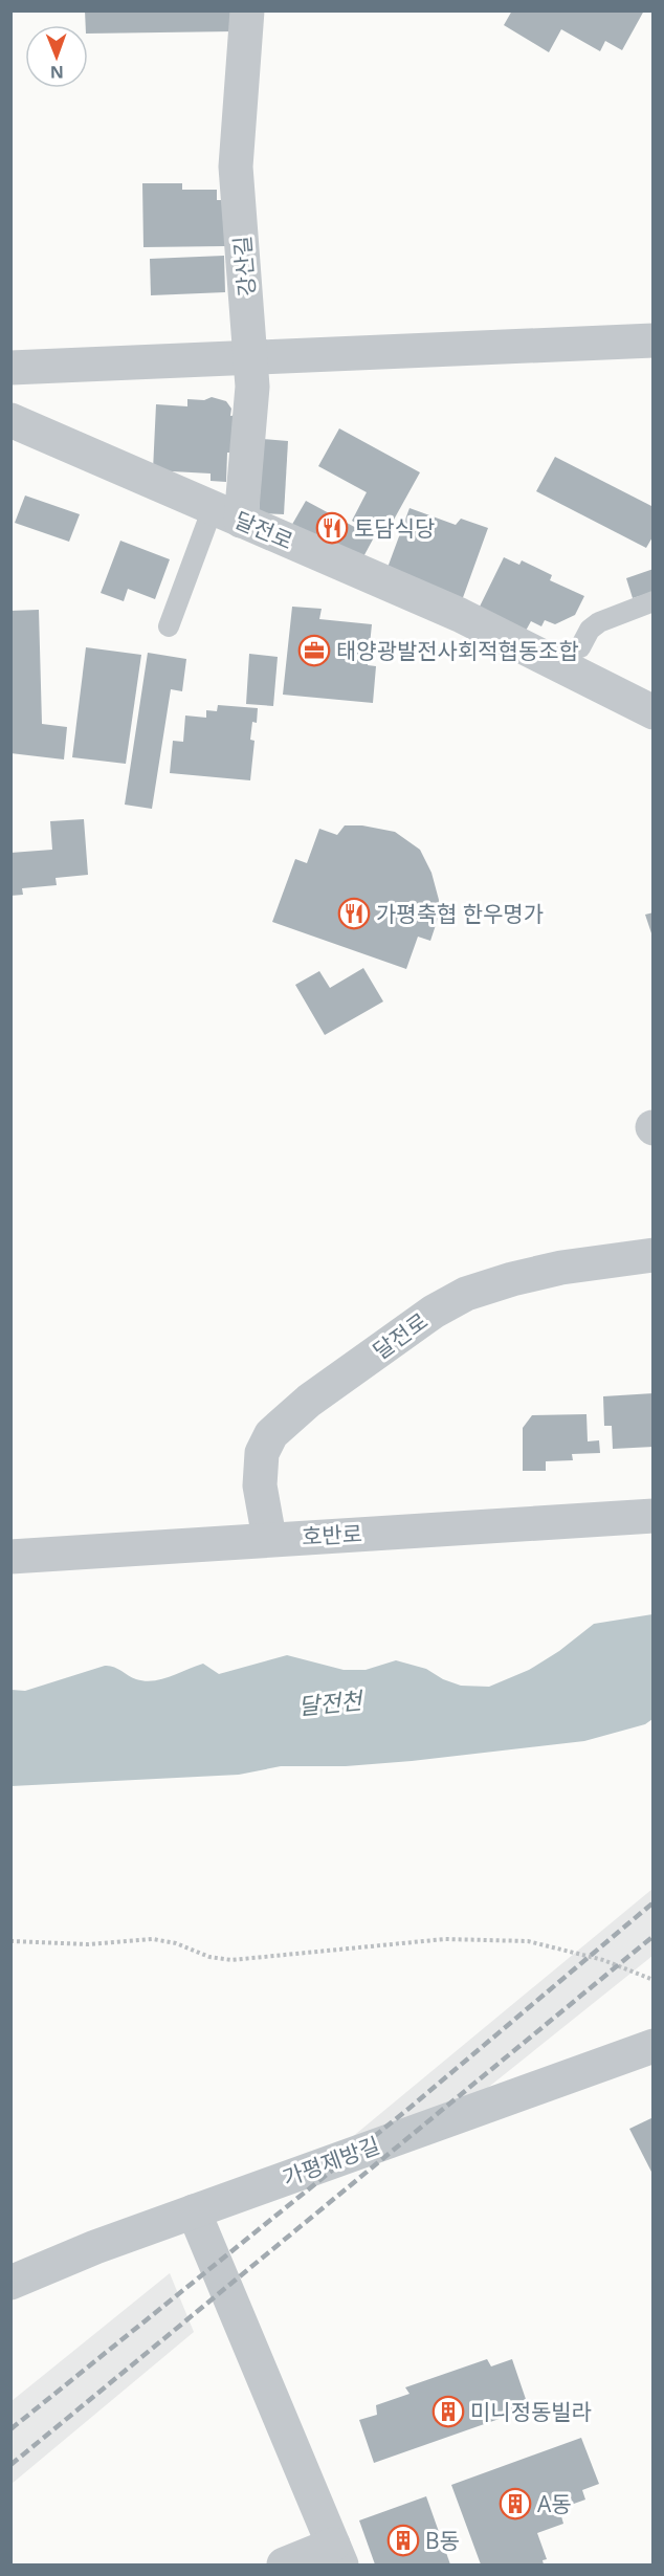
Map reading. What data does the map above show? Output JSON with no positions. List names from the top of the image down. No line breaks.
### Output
{"streets":{"street":["강산길","달전로","호반로","가평제방길"]},"crossings":[["강산길","달전로"],["달전로","호반로"]],"water":["달전천"],"places":{"restaurant":["토담식당","가평축협 한우명가"],"office":["태양광발전사회적협동조합"],"building":["미니정동빌라","A동","B동"]},"north":"bottom"}
